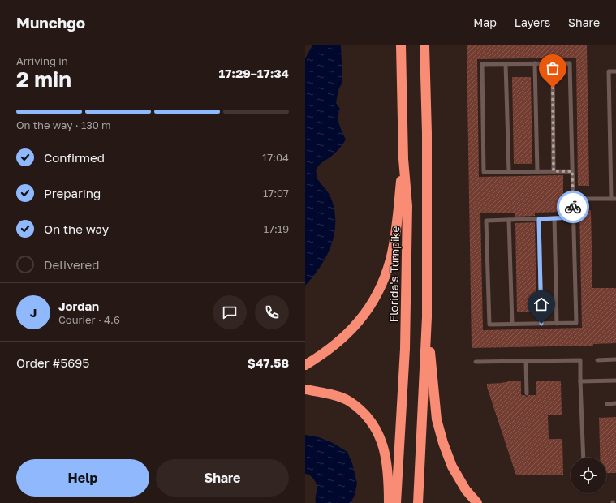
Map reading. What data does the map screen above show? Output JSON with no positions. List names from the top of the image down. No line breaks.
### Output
{"streets":{"highway":["Florida's Turnpike"]},"page":{"header":"Munchgo","nav":["Map","Layers","Share"],"heading":["2 min","Arriving in","17:29–17:34"],"panel":["Jordan","Courier · 4.6","Order #5695","$47.58"],"bar":"On the way · 130 m","list":[["Confirmed","17:04"],["Preparing","17:07"],["On the way","17:19"],"Delivered"],"round":"J","buttons":["Help","Share"]}}
